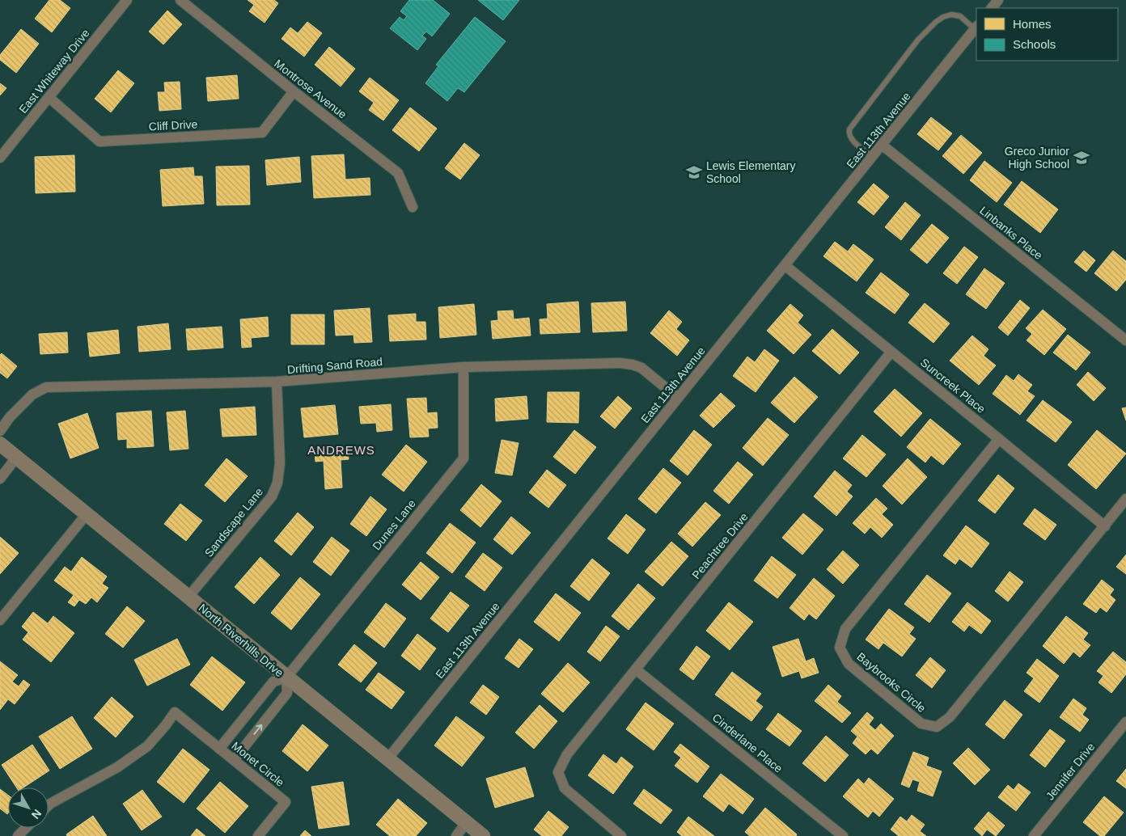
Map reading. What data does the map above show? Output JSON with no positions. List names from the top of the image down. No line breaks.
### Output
{"streets":{"street":["East Whiteway Drive","Montrose Avenue","Cliff Drive","East 113th Avenue","Linbanks Place","Drifting Sand Road","Suncreek Place","Sandscape Lane","Dunes Lane","Peachtree Drive","North Riverhills Drive","Baybrooks Circle","Cinderlane Place","Monet Circle","Jennifer Drive"]},"crossings":[["East Whiteway Drive","Cliff Drive"],["Montrose Avenue","Cliff Drive"],["East 113th Avenue","Linbanks Place"],["East 113th Avenue","Drifting Sand Road"],["East 113th Avenue","Suncreek Place"],["East 113th Avenue","North Riverhills Drive"],["Drifting Sand Road","Sandscape Lane"],["Drifting Sand Road","Dunes Lane"],["Suncreek Place","Peachtree Drive"],["Suncreek Place","Baybrooks Circle"],["Sandscape Lane","North Riverhills Drive"],["Dunes Lane","North Riverhills Drive"],["Dunes Lane","Monet Circle"],["Peachtree Drive","Cinderlane Place"]],"districts":["ANDREWS"],"places":{"school or university":["Greco Junior High School","Lewis Elementary School"]},"legend":["Homes","Schools"],"north":"bottom right"}
